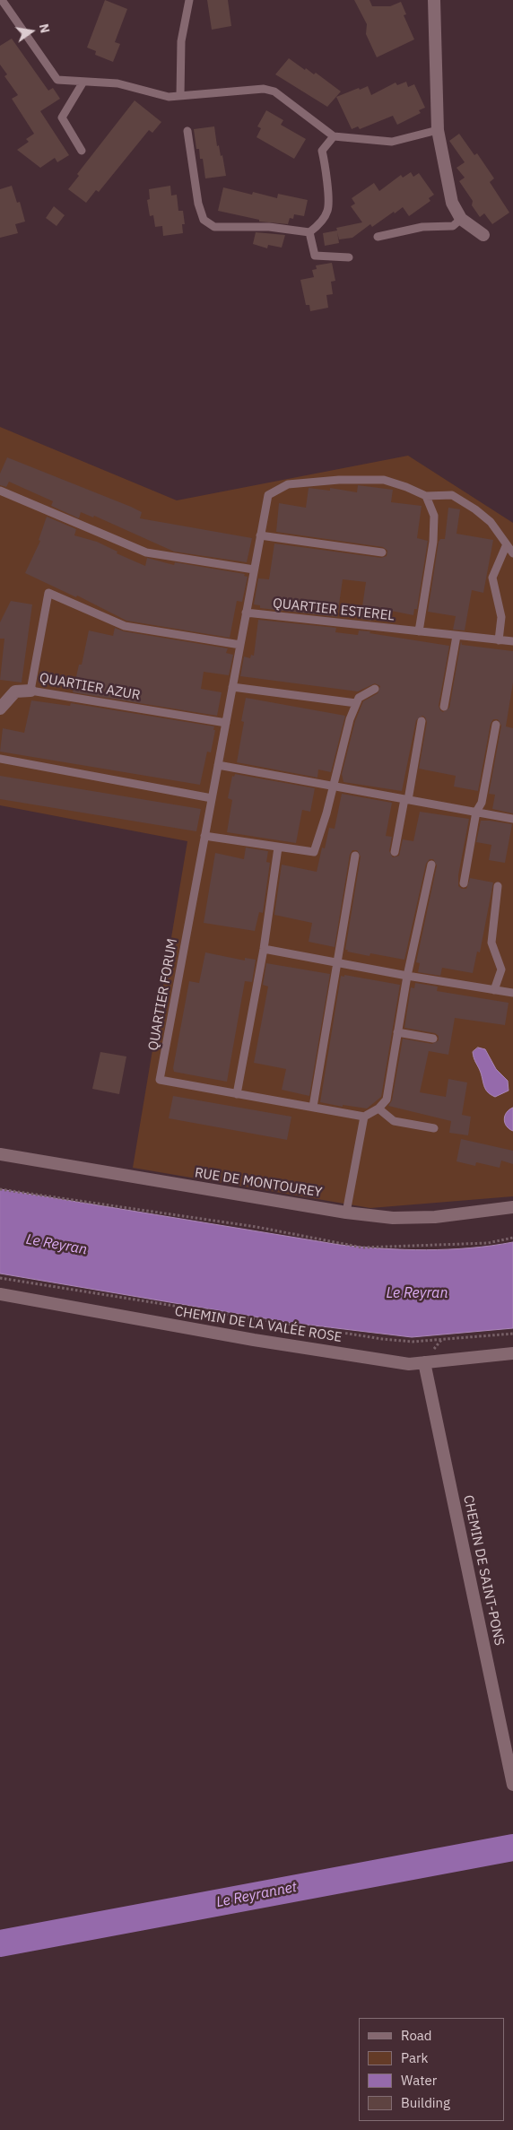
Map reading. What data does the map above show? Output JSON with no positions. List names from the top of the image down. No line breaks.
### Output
{"streets":{"street":["RUE DE MONTOUREY","CHEMIN DE LA VALÉE ROSE","CHEMIN DE SAINT-PONS"],"lane":["QUARTIER ESTEREL","QUARTIER AZUR","QUARTIER FORUM"]},"crossings":[["CHEMIN DE LA VALÉE ROSE","CHEMIN DE SAINT-PONS"]],"water":["Le Reyran","Le Reyrannet"],"legend":["Road","Park","Water","Building"],"north":"right"}
